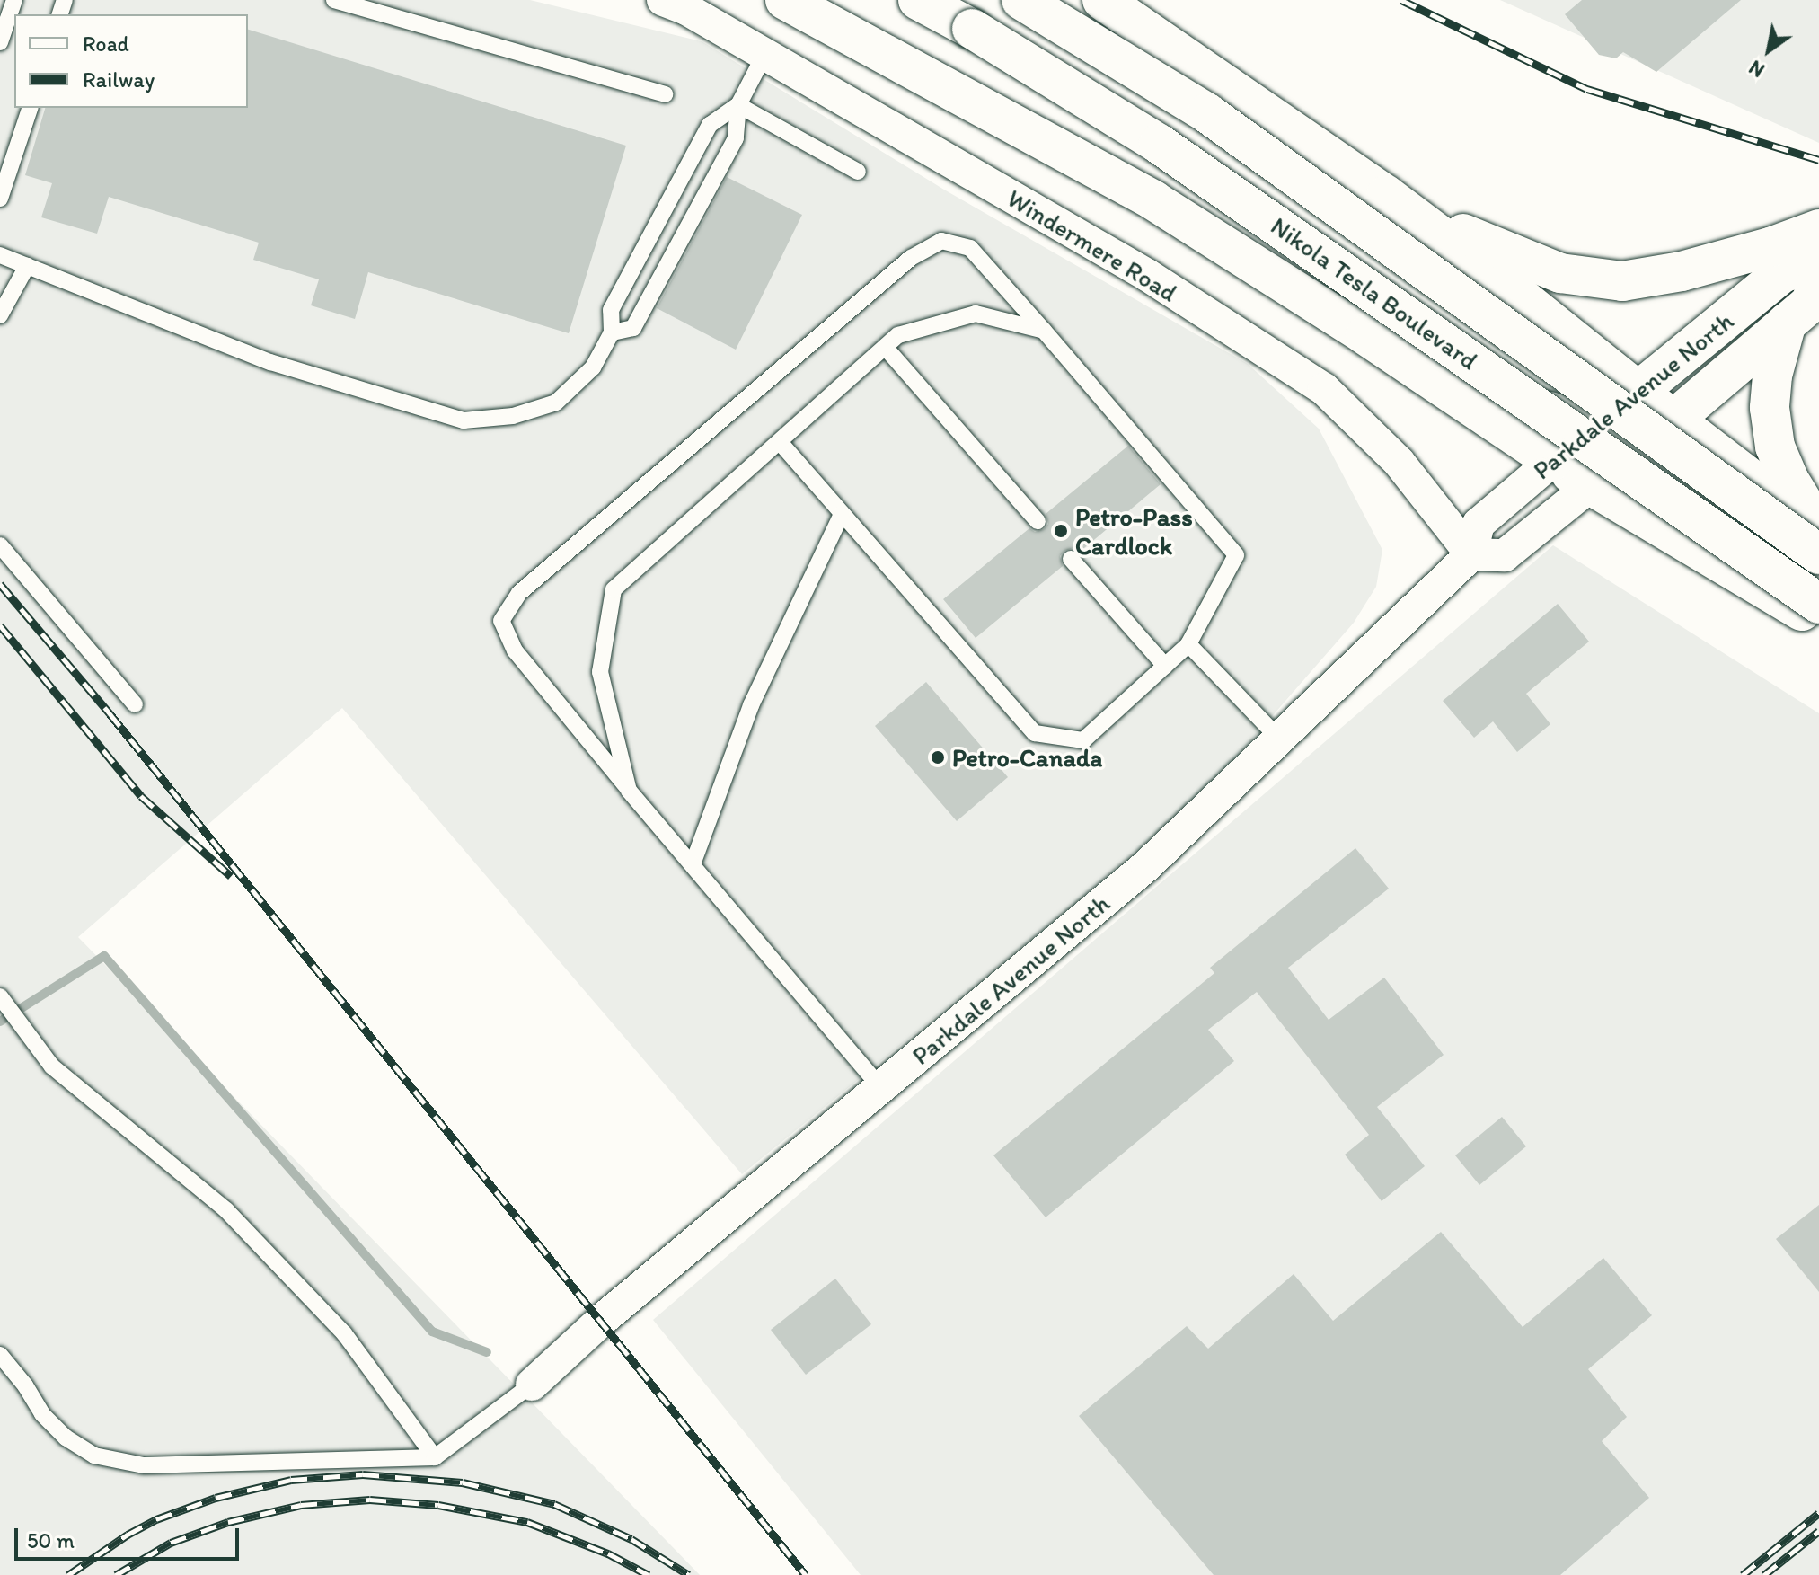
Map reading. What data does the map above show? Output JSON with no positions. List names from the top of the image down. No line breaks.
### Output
{"streets":{"main road":["Nikola Tesla Boulevard","Parkdale Avenue North"],"street":["Windermere Road"]},"crossings":[["Windermere Road","Parkdale Avenue North"]],"places":["Petro-Pass Cardlock","Petro-Canada"],"legend":["Road","Railway"],"scale_bar":"50 m","north":"bottom left"}
